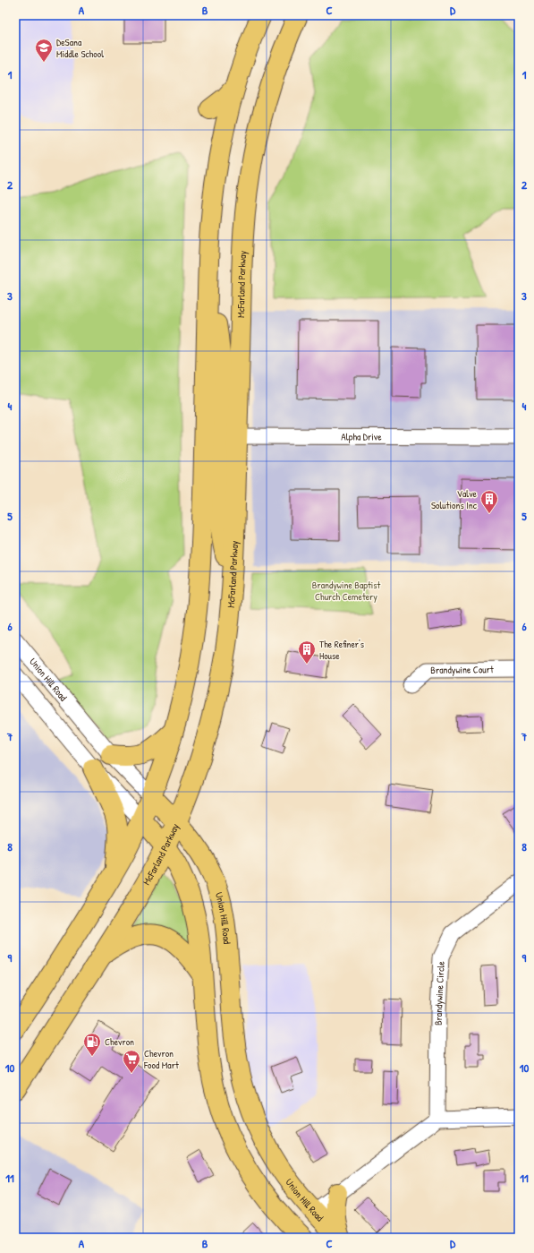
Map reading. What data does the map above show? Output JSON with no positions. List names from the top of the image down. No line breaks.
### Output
{"streets":{"main road":["McFarland Parkway","Union Hill Road"],"street":["Alpha Drive","Brandywine Court","Brandywine Circle"]},"crossings":[["McFarland Parkway","Alpha Drive"],["McFarland Parkway","Union Hill Road"]],"parks":["Brandywine Baptist Church Cemetery"],"places":{"school or university":["DeSana Middle School"],"building":["Valve Solutions Inc","The Refiner's House"],"fuel station":["Chevron"],"supermarket":["Chevron Food Mart"]},"grid":{"columns":["A","B","C","D"],"rows":["1","2","3","4","5","6","7","8","9","10","11"]}}
